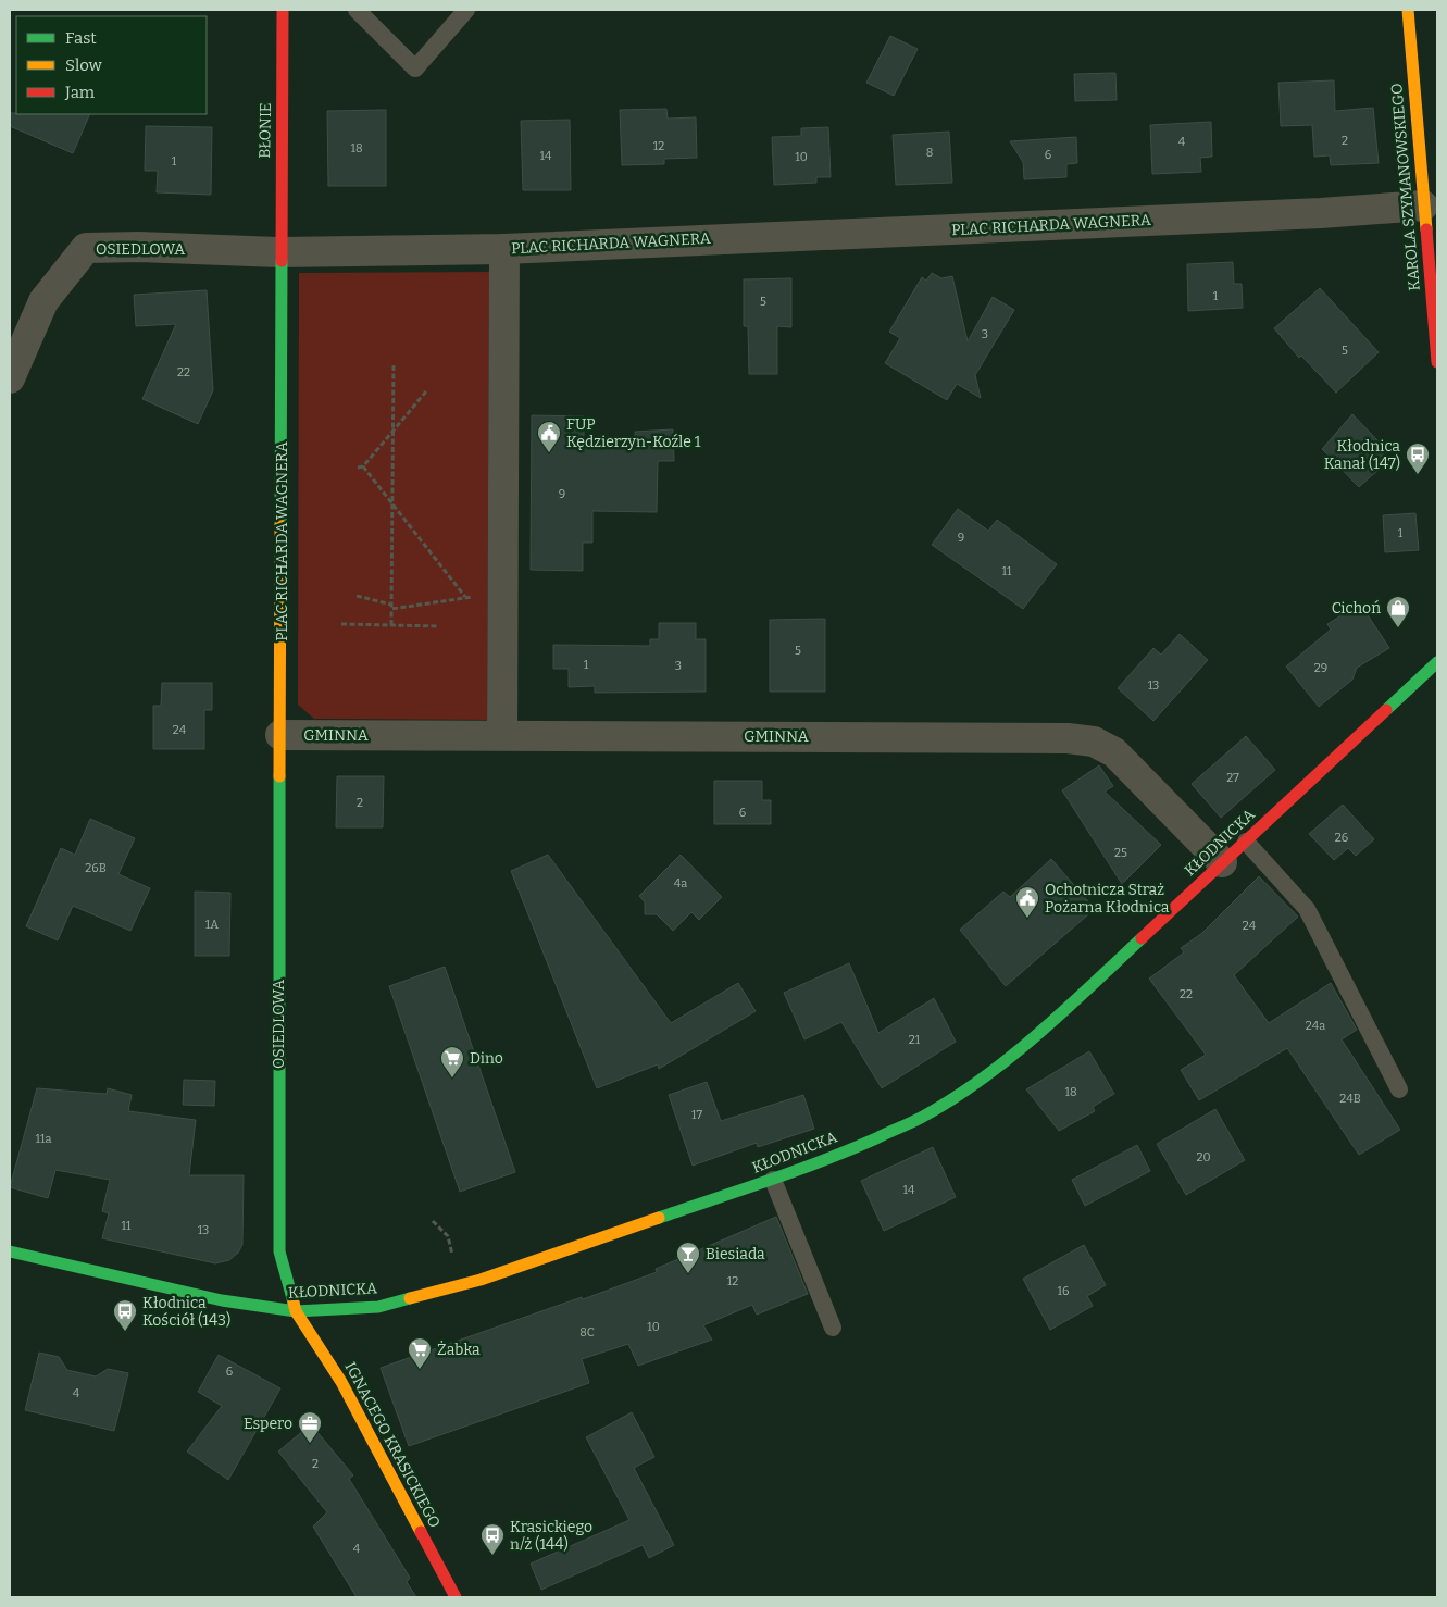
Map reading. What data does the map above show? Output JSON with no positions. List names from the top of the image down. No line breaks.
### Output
{"streets":{"street":["BŁONIE","KAROLA SZYMANOWSKIEGO","PLAC RICHARDA WAGNERA","OSIEDLOWA","GMINNA","KŁODNICKA","IGNACEGO KRASICKIEGO"]},"crossings":[["BŁONIE","PLAC RICHARDA WAGNERA"],["BŁONIE","OSIEDLOWA"],["KAROLA SZYMANOWSKIEGO","PLAC RICHARDA WAGNERA"],["PLAC RICHARDA WAGNERA","OSIEDLOWA"],["PLAC RICHARDA WAGNERA","GMINNA"],["OSIEDLOWA","GMINNA"],["OSIEDLOWA","KŁODNICKA"],["OSIEDLOWA","IGNACEGO KRASICKIEGO"],["GMINNA","KŁODNICKA"],["KŁODNICKA","IGNACEGO KRASICKIEGO"]],"places":{"public building":["FUP Kędzierzyn-Koźle 1","Ochotnicza Straż Pożarna Kłodnica"],"bus stop":["Kłodnica Kanał (147)","Kłodnica Kościół (143)","Krasickiego n/ż (144)"],"shop":["Cichoń"],"supermarket":["Dino","Żabka"],"bar":["Biesiada"],"office":["Espero"]},"house_numbers":["2","4","12","18","8","6","14","10","1","1","5","3","5","22","9","1","9","11","5","1","3","29","13","24","27","2","6","26","25","26B","4a","1A","24","22","24a","21","18","24B","17","11a","20","14","11","13","12","16","10","8C","6","4","2","4"],"legend":["Fast","Slow","Jam"]}
